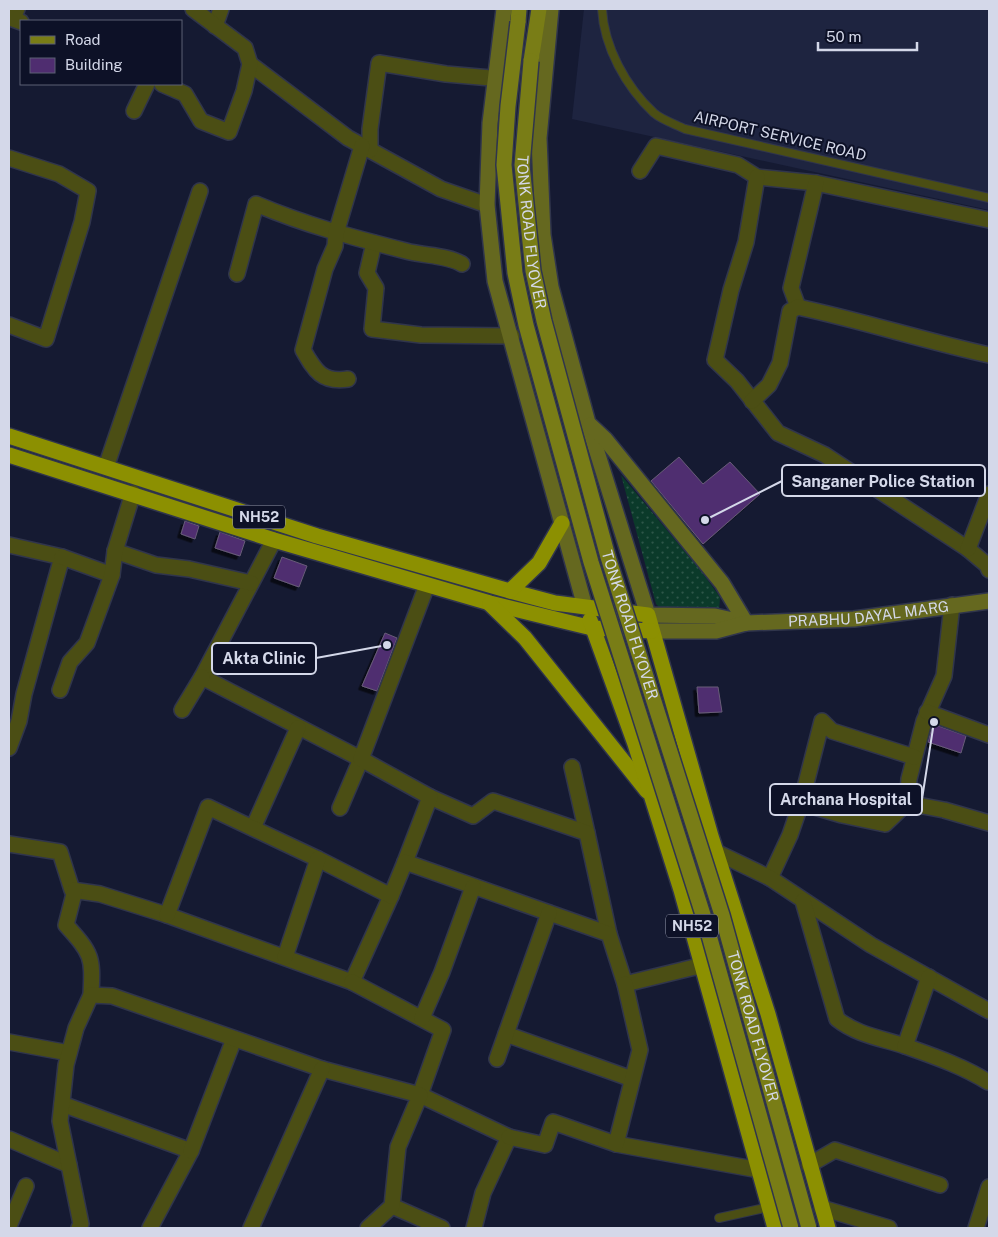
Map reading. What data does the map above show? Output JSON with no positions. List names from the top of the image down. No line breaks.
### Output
{"streets":{"highway":["NH52"],"main road":["TONK ROAD FLYOVER"],"street":["PRABHU DAYAL MARG"],"lane":["AIRPORT SERVICE ROAD"]},"places":["Sanganer Police Station","Akta Clinic","Archana Hospital"],"legend":["Road","Building"],"scale_bar":"50 m"}
